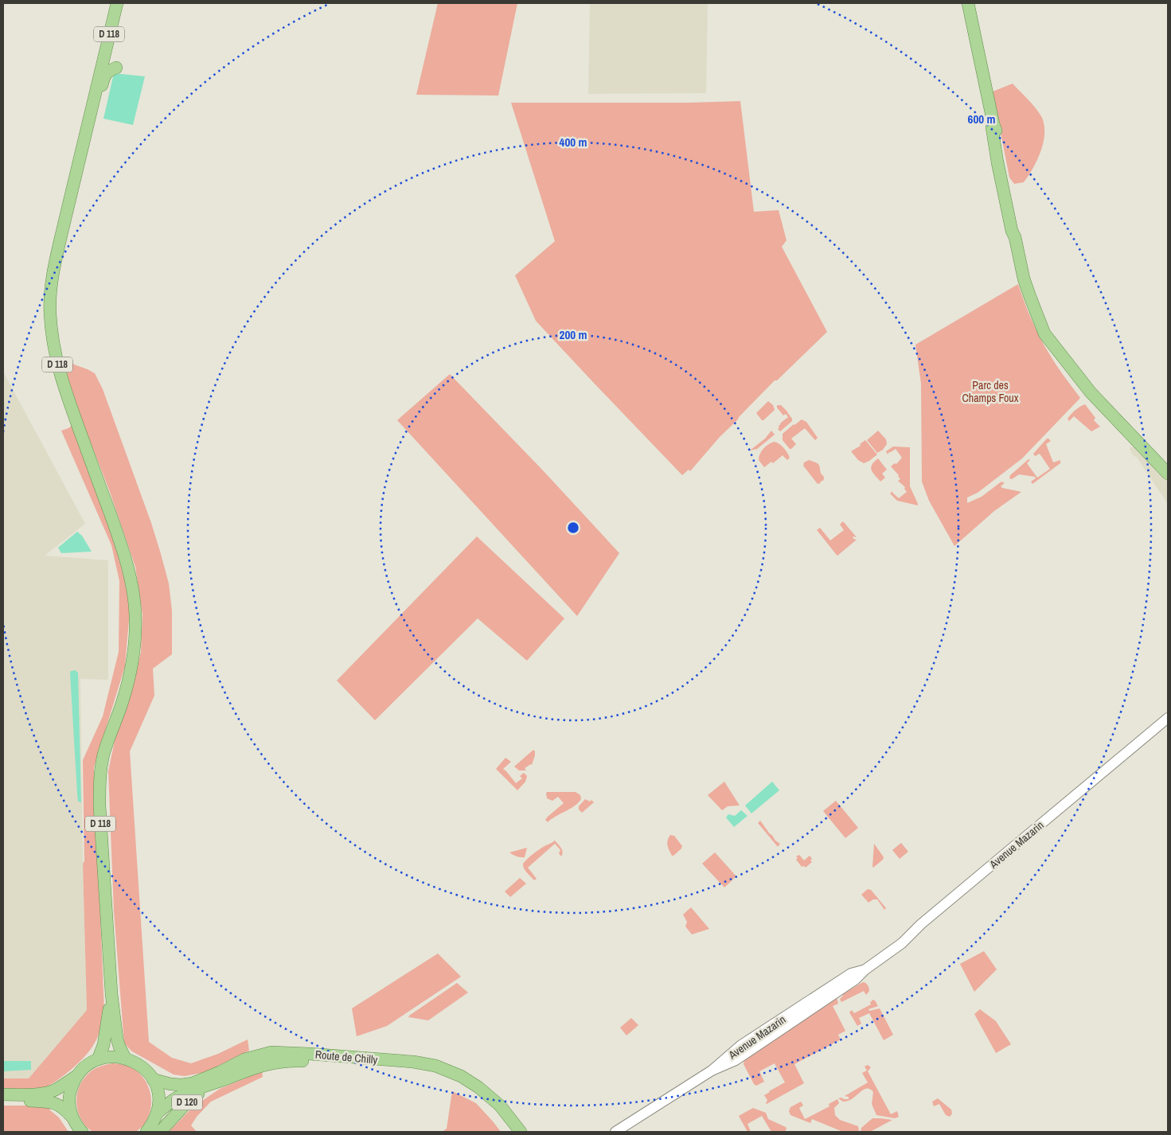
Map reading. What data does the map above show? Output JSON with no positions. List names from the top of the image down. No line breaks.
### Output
{"streets":{"main road":["D 118","Route de Chilly","D 120"],"street":["Avenue Mazarin"]},"crossings":[["Route de Chilly","D 120"]],"parks":["Parc des Champs Foux"],"rings":["600 m","400 m","200 m"]}
